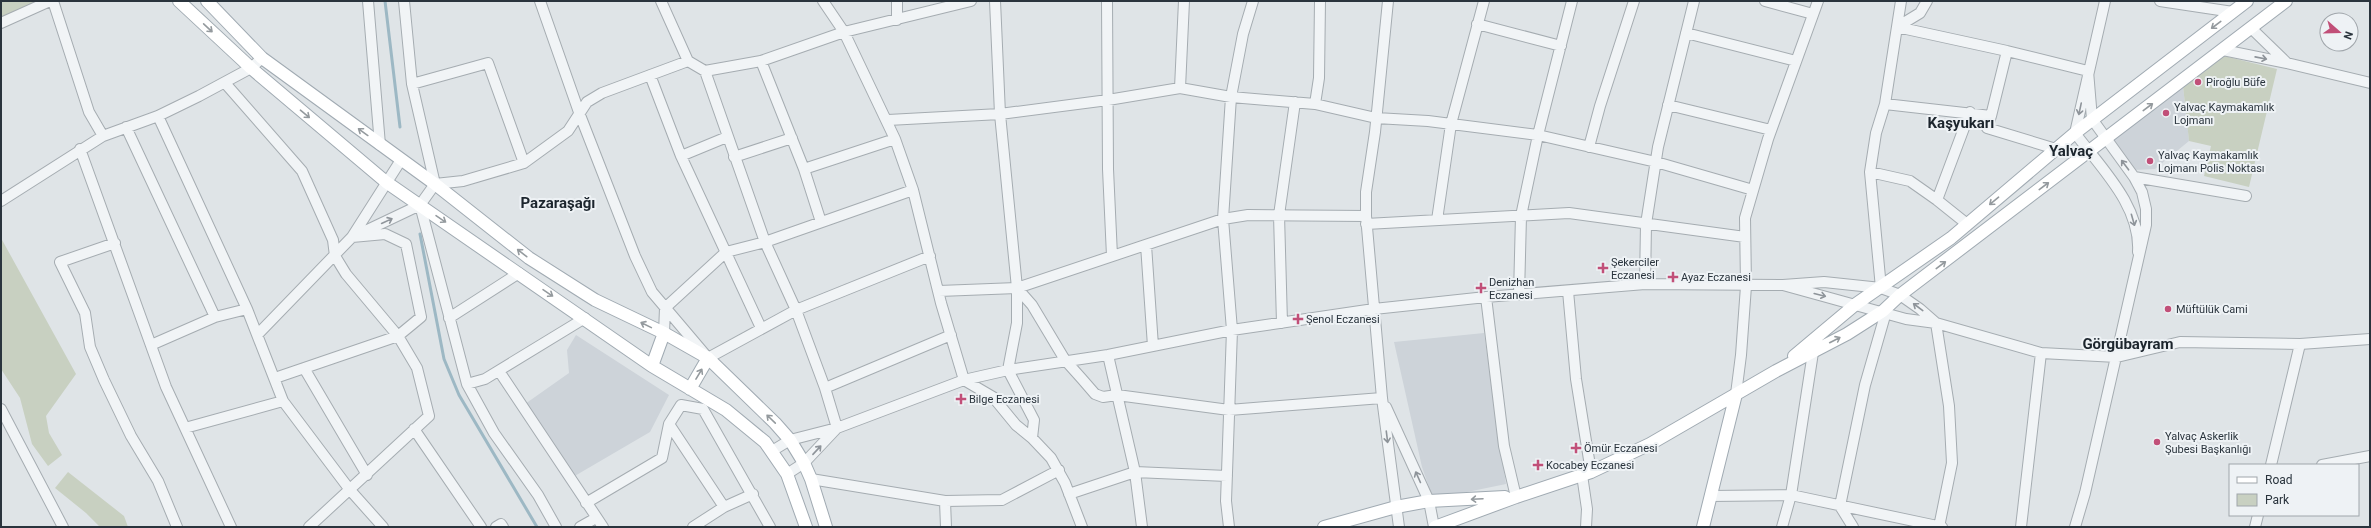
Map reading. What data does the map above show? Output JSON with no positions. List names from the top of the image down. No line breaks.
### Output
{"districts":["Kaşyukarı","Yalvaç","Pazaraşağı","Görgübayram"],"places":{"other":["Piroğlu Büfe","Yalvaç Kaymakamlık Lojmanı","Yalvaç Kaymakamlık Lojmanı Polis Noktası","Müftülük Cami","Yalvaç Askerlik Şubesi Başkanlığı"],"health":["Şekerciler Eczanesi","Ayaz Eczanesi","Denizhan Eczanesi","Şenol Eczanesi","Bilge Eczanesi","Ömür Eczanesi","Kocabey Eczanesi"]},"legend":["Road","Park"],"north":"right"}
